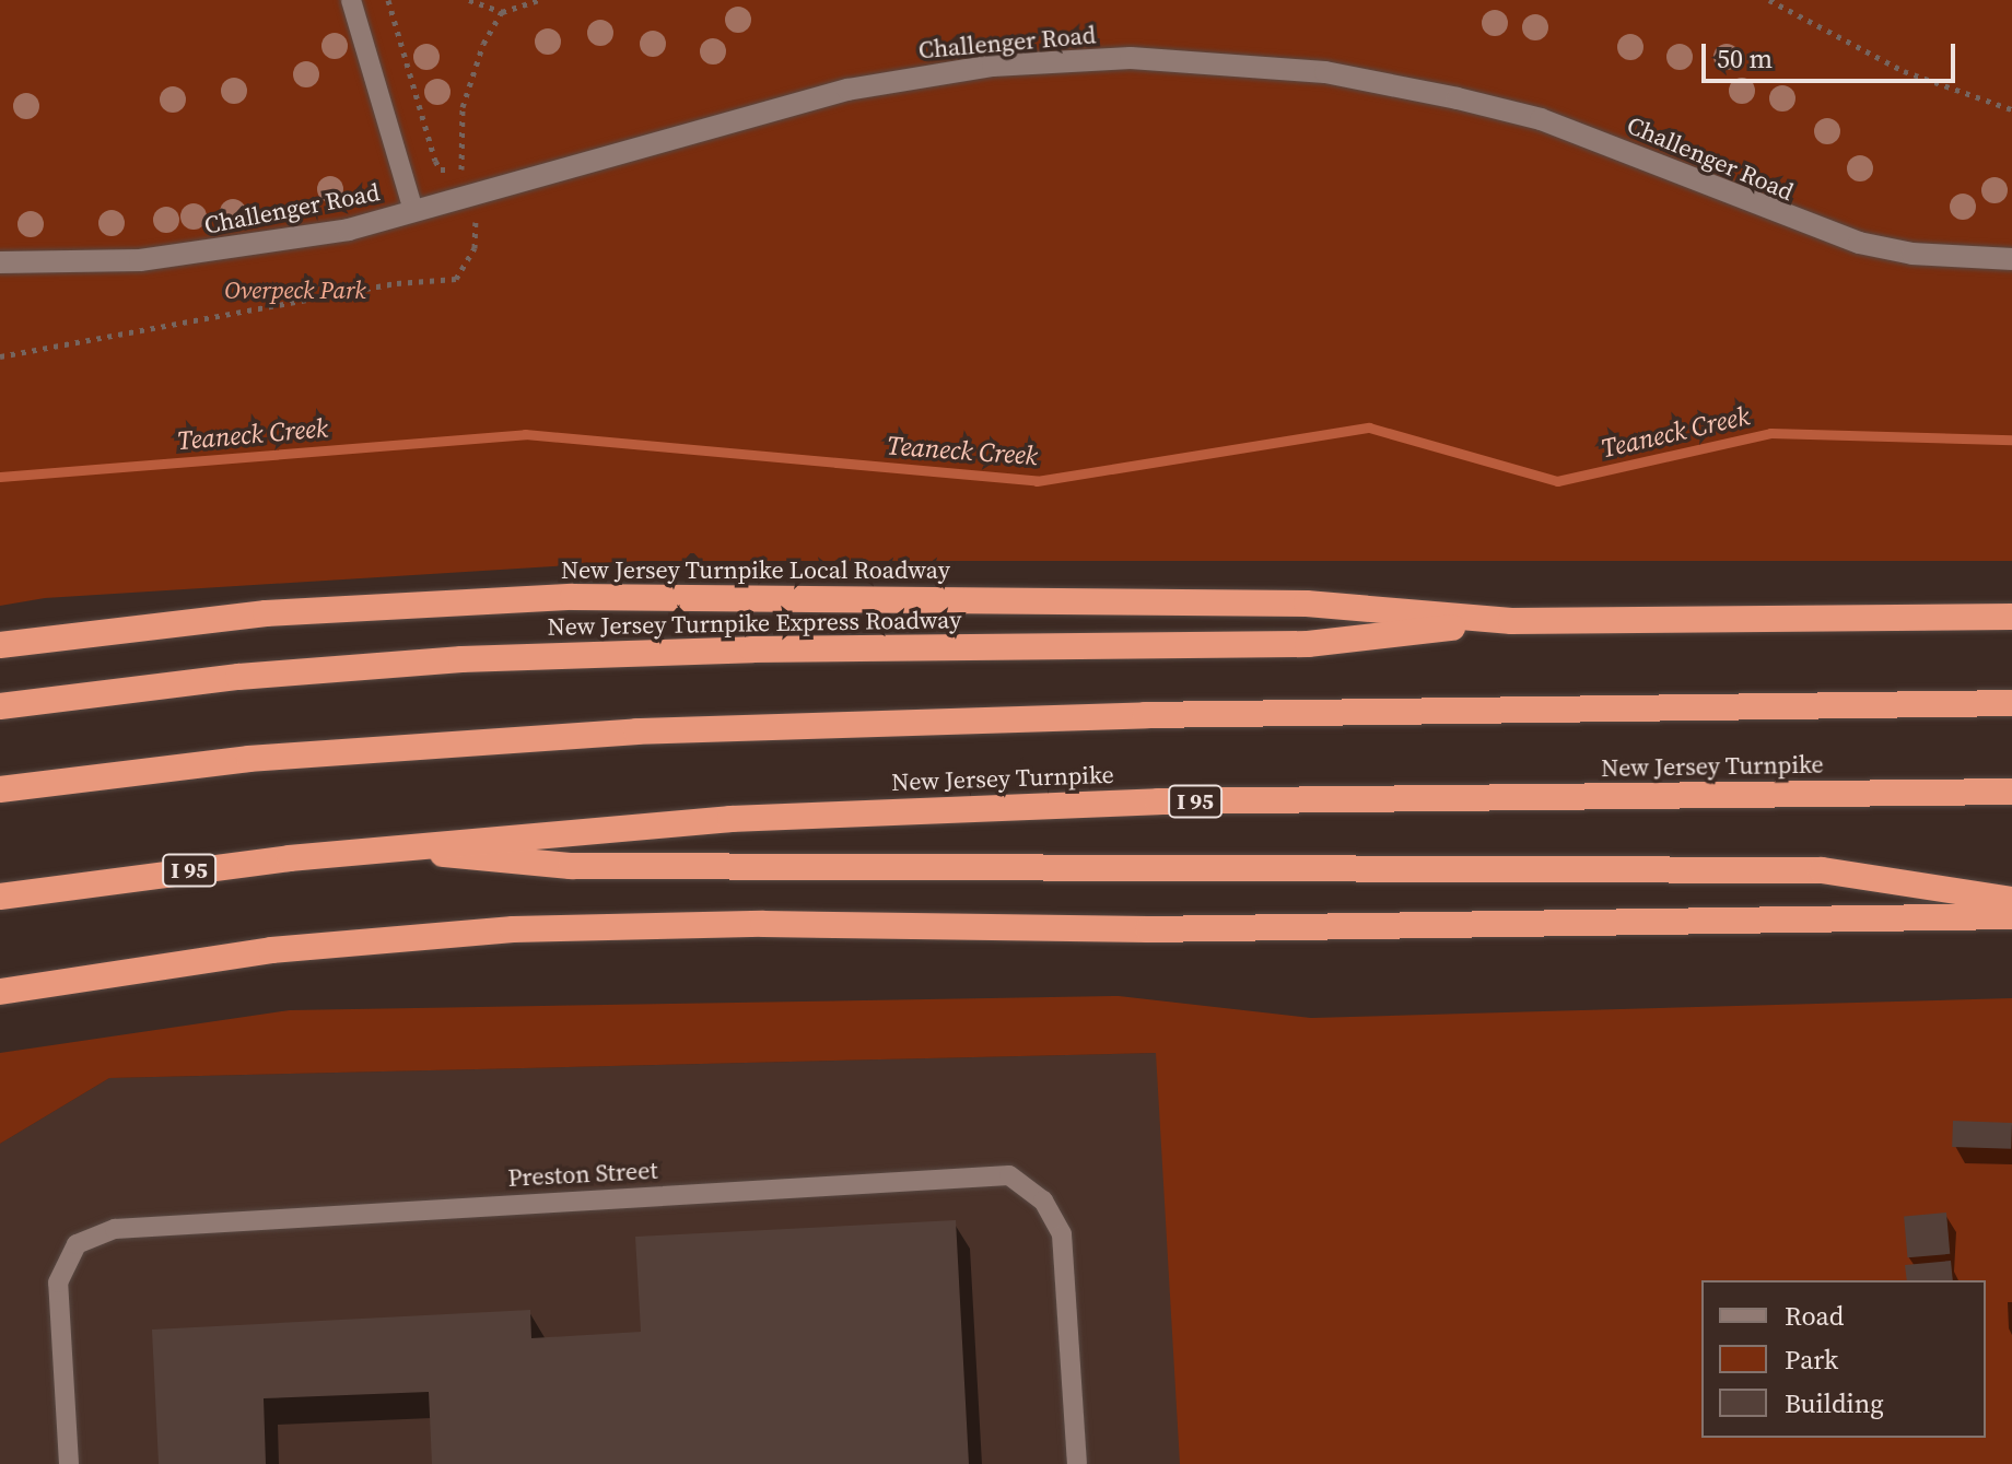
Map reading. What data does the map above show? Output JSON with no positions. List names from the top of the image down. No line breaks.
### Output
{"streets":{"highway":["New Jersey Turnpike Local Roadway","New Jersey Turnpike Express Roadway","New Jersey Turnpike","I 95"],"street":["Challenger Road"],"lane":["Preston Street"]},"crossings":[["New Jersey Turnpike Local Roadway","New Jersey Turnpike Express Roadway"]],"water":["Teaneck Creek"],"parks":["Overpeck Park"],"legend":["Road","Park","Building"],"scale_bar":"50 m"}
